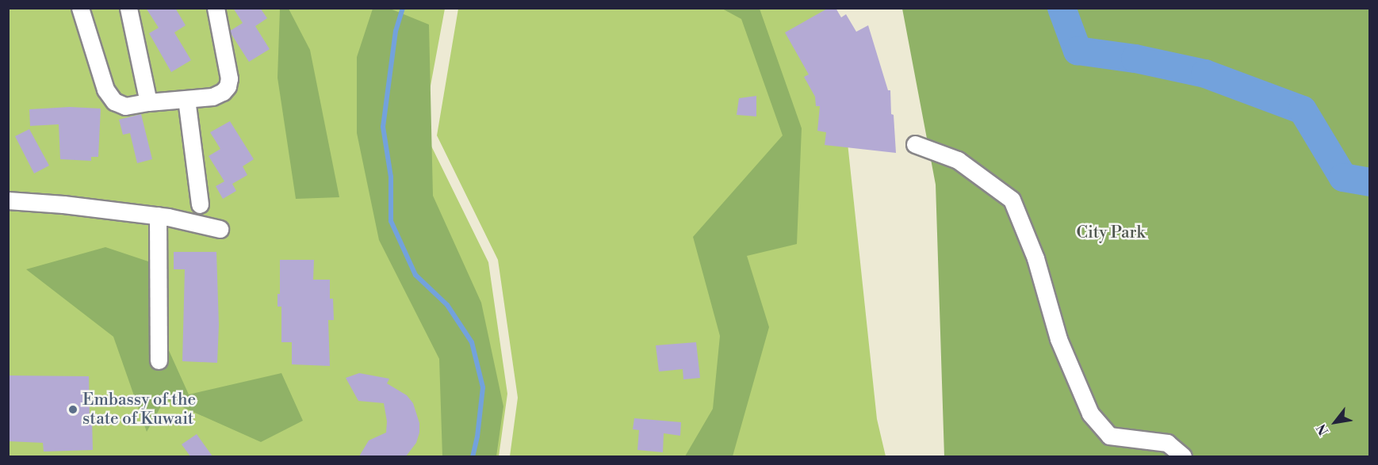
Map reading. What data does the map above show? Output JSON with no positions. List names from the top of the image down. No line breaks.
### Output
{"parks":["City Park"],"places":["Embassy of the state of Kuwait"],"north":"bottom left"}
